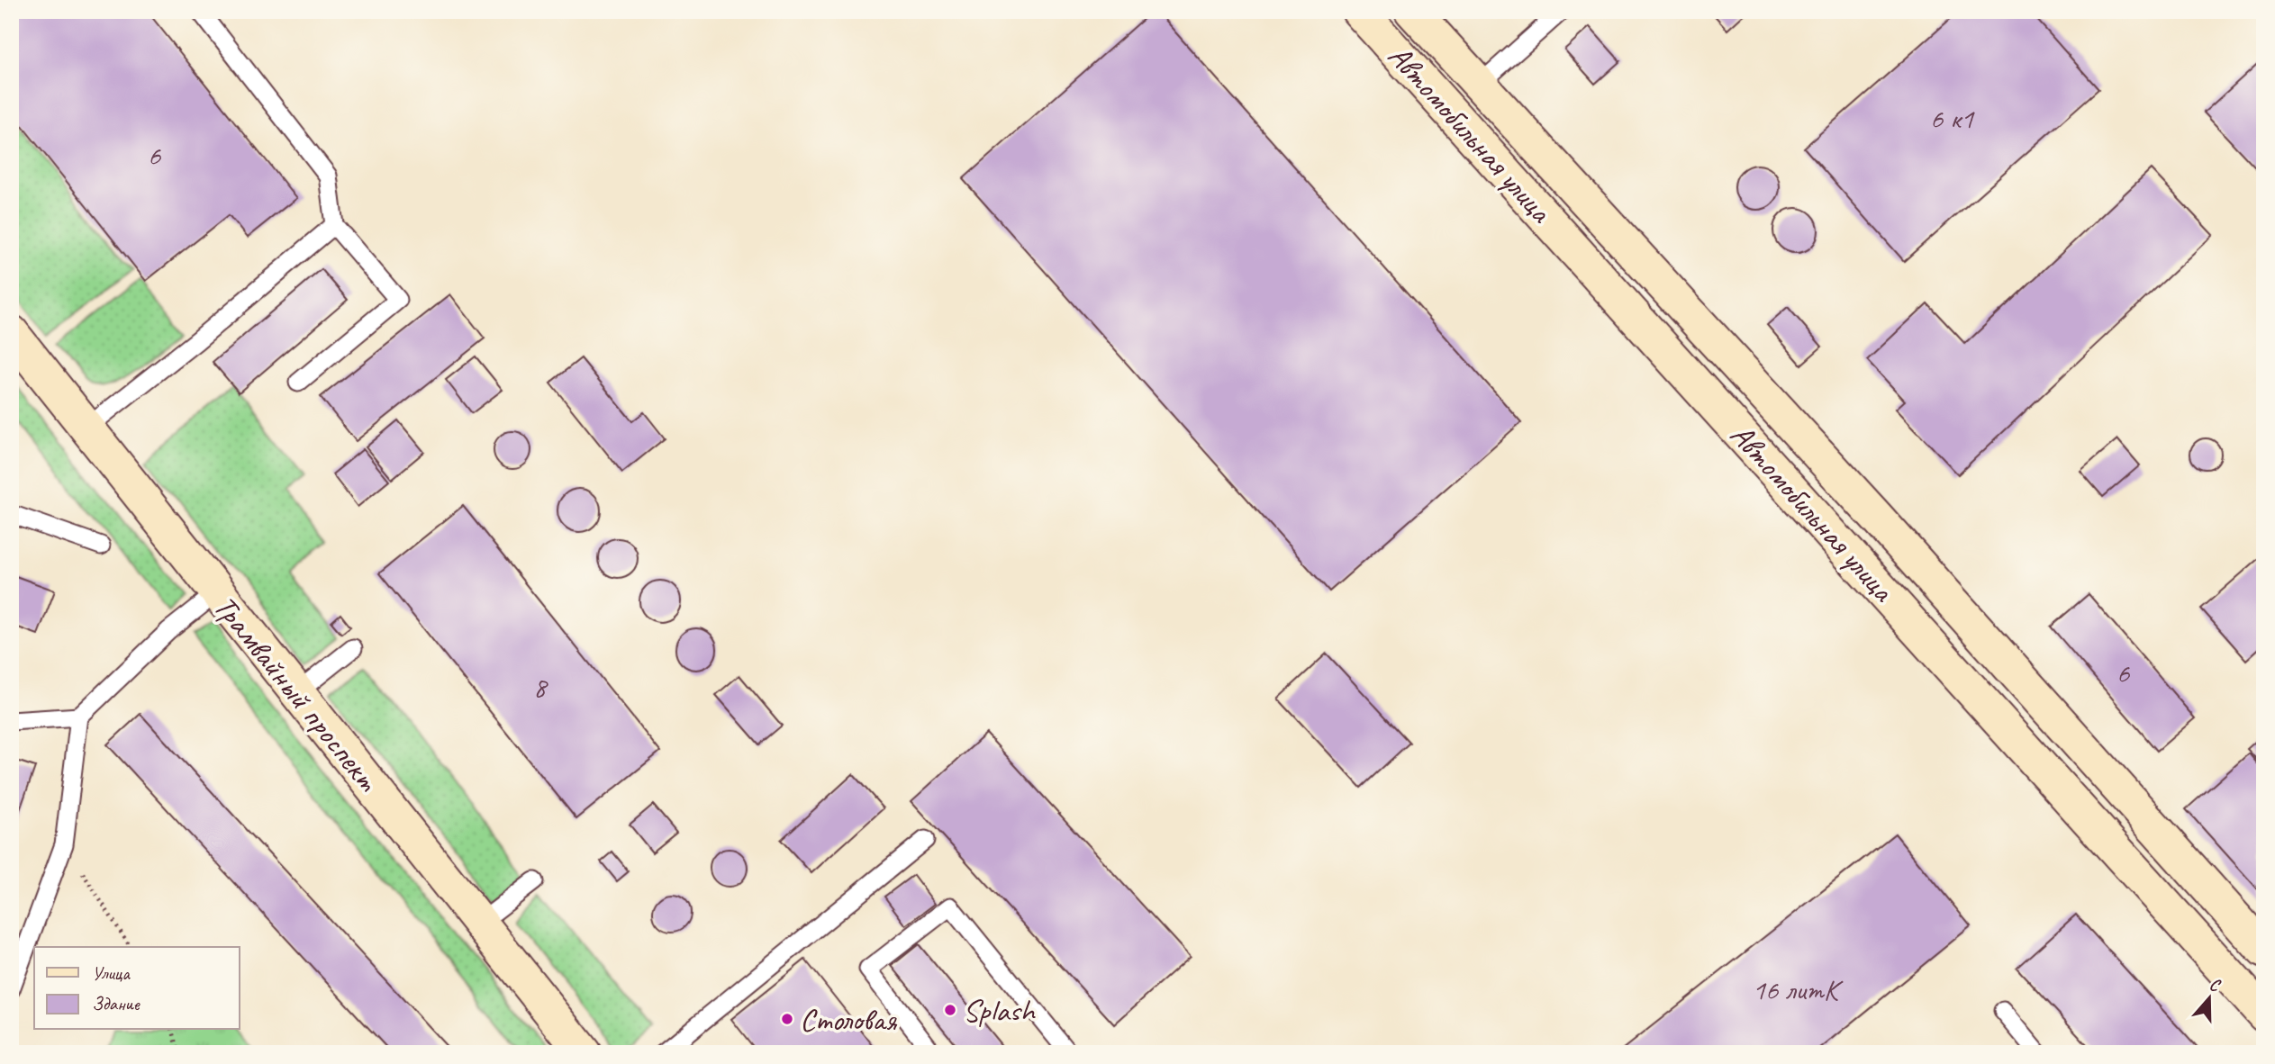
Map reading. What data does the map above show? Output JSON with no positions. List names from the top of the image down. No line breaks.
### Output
{"streets":{"main road":["Автомобильная улица","Трамвайный проспект"]},"places":["Splash","Столовая"],"house_numbers":["6 к1","6","6","8","16 литК"],"legend":["Улица","Здание"],"north":"top"}
